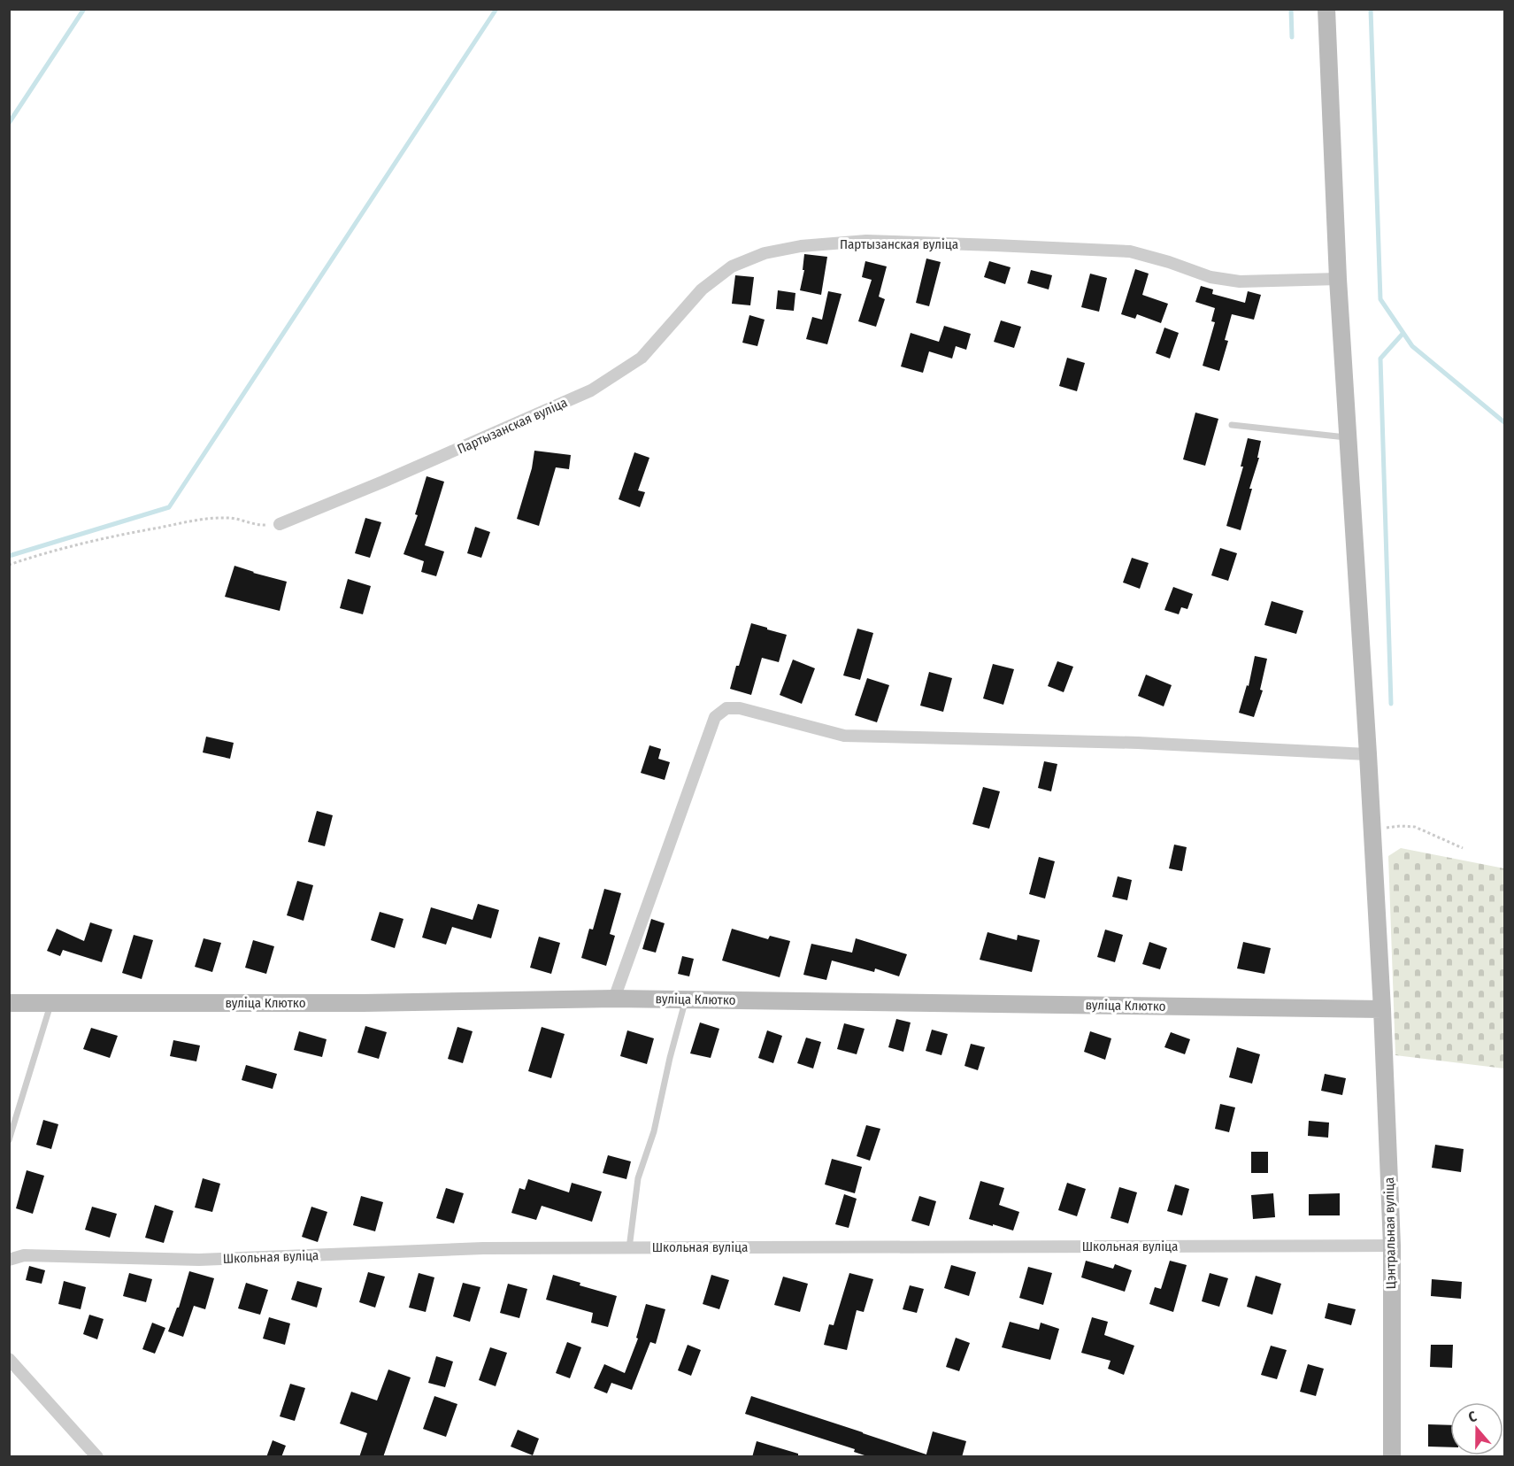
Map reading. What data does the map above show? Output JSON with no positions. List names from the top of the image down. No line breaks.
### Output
{"streets":{"street":["Партызанская вуліца","вуліца Клютко","Цэнтральная вуліца","Школьная вуліца"]},"crossings":[["Партызанская вуліца","Цэнтральная вуліца"],["вуліца Клютко","Цэнтральная вуліца"],["Цэнтральная вуліца","Школьная вуліца"]],"north":"top"}
